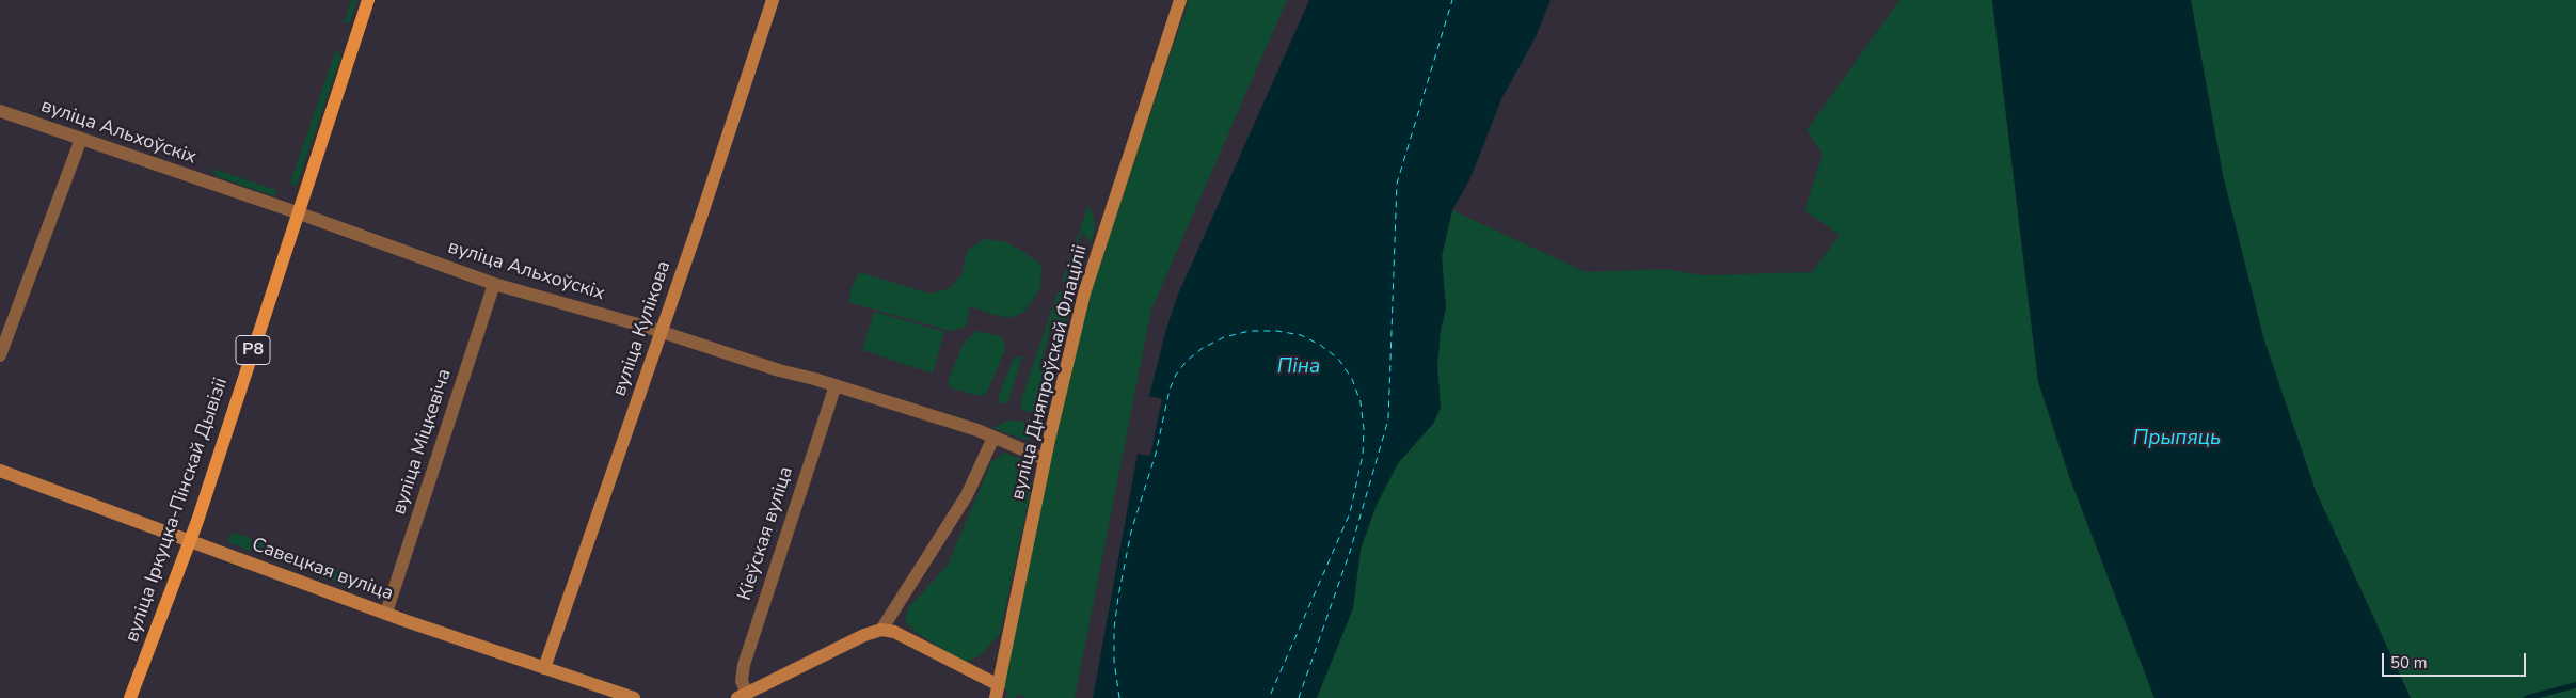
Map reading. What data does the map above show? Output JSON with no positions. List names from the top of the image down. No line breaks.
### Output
{"streets":{"main road":["Р8","вуліца Іркуцка-Пінскай Дывізіі"],"street":["вуліца Альхоўскіх","вуліца Кулікова","вуліца Дняпроўскай Флаціліі","вуліца Міцкевіча","Кіеўская вуліца","Савецкая вуліца"]},"crossings":[["вуліца Альхоўскіх","вуліца Кулікова"],["вуліца Альхоўскіх","вуліца Дняпроўскай Флаціліі"],["вуліца Альхоўскіх","вуліца Міцкевіча"],["вуліца Альхоўскіх","вуліца Іркуцка-Пінскай Дывізіі"],["вуліца Альхоўскіх","Кіеўская вуліца"],["вуліца Кулікова","Савецкая вуліца"],["вуліца Міцкевіча","Савецкая вуліца"],["вуліца Іркуцка-Пінскай Дывізіі","Савецкая вуліца"]],"water":["Піна","Прыпяць"],"scale_bar":"50 m"}
